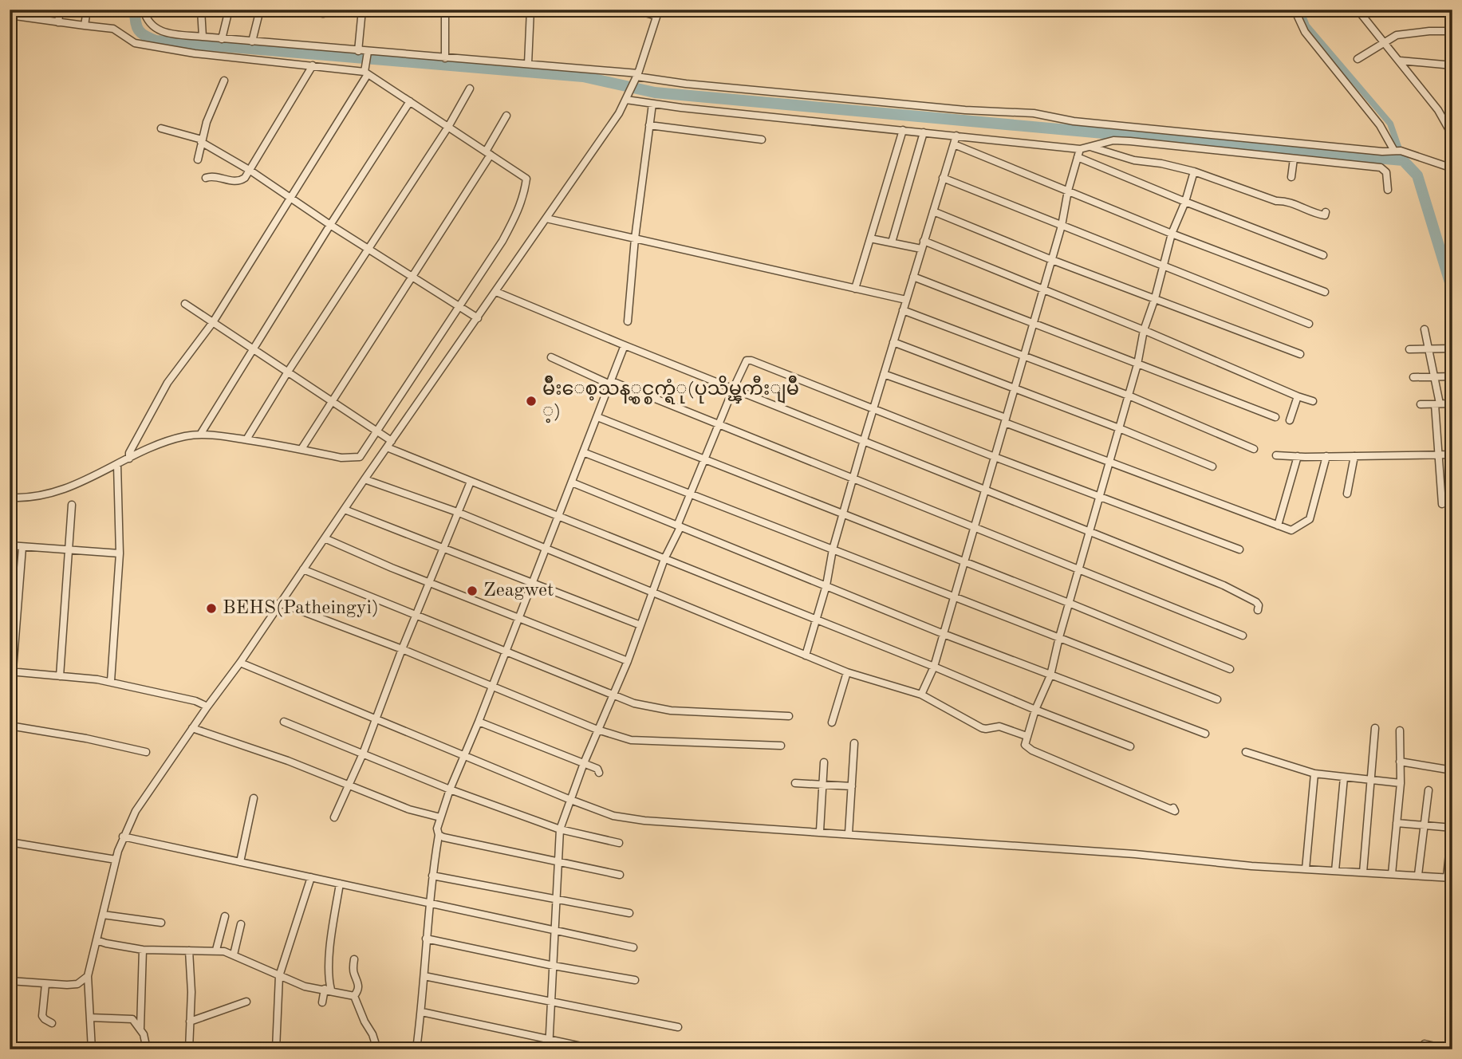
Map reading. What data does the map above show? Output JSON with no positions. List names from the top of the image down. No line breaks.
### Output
{"places":["မ်ိဳးေစ့သန့္စင္စက္ရံု(ပုသိမ္ၾကီးျမိဳ ့)","Zeagwet","BEHS(Patheingyi)"]}
